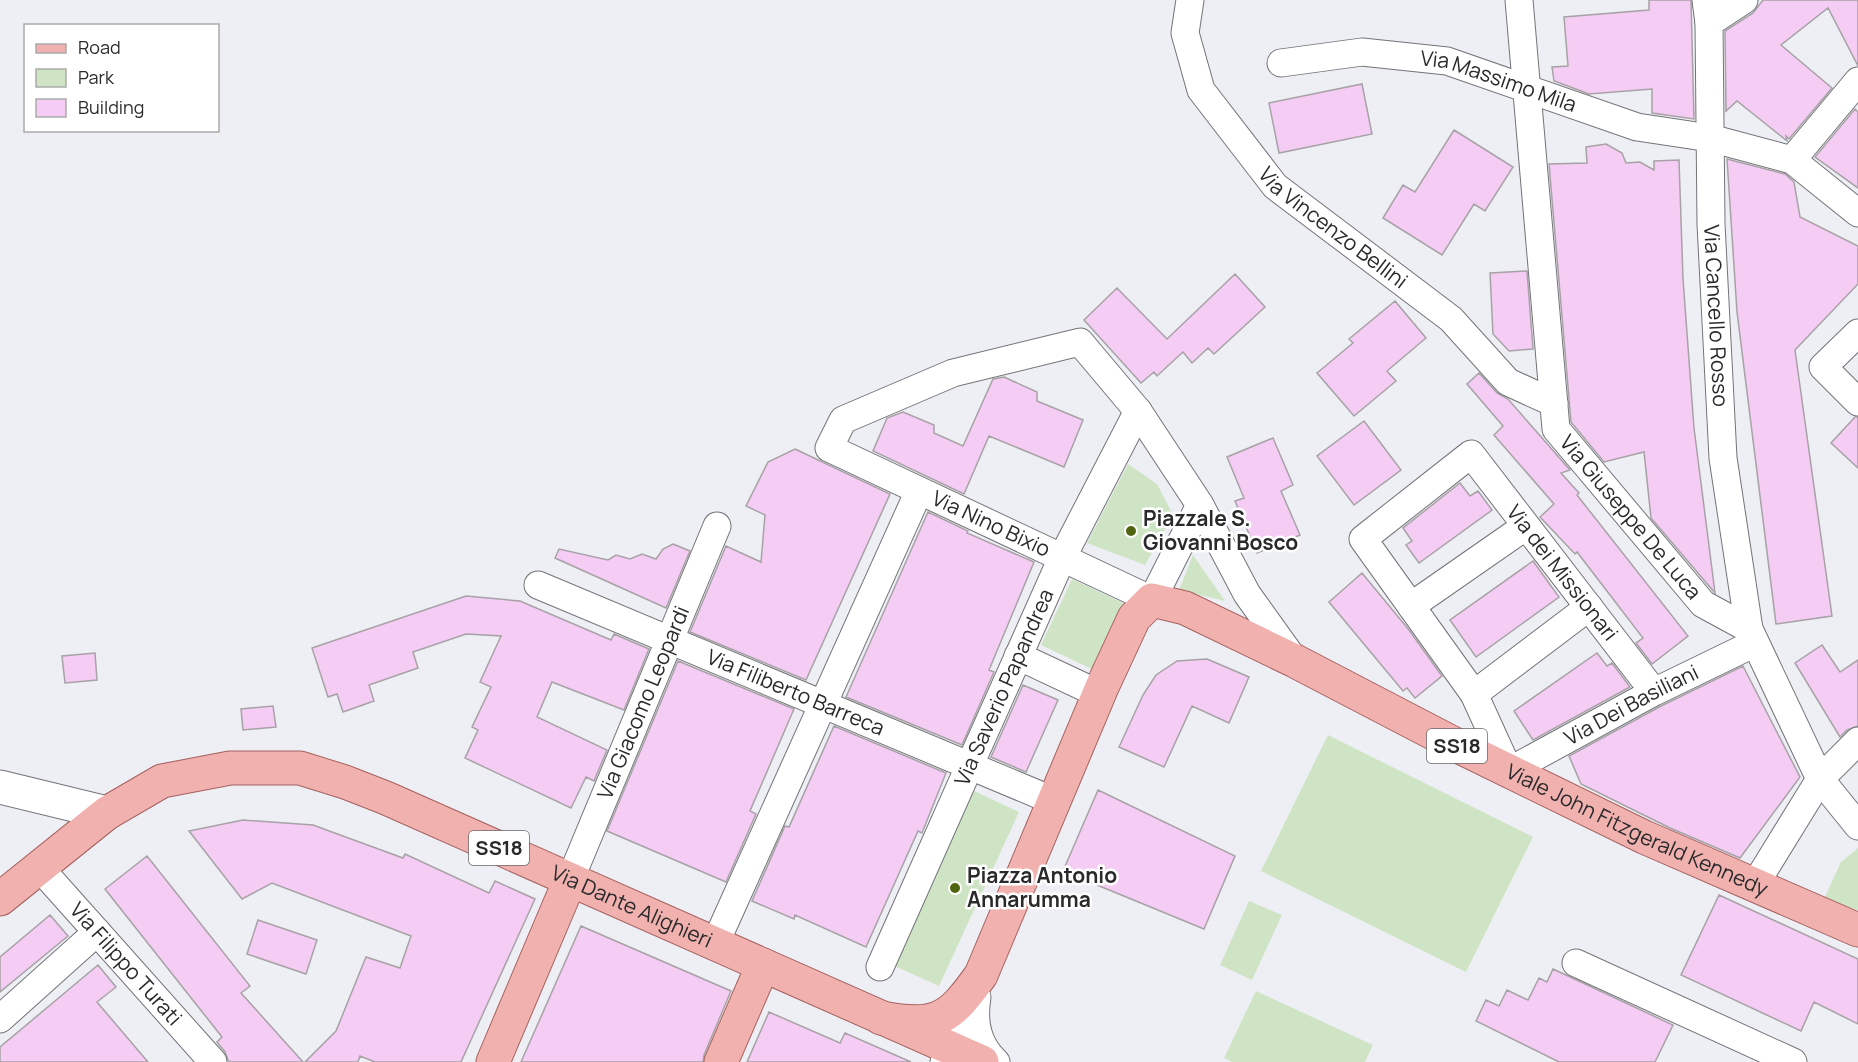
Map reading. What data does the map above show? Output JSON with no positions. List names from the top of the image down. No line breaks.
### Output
{"streets":{"main road":["SS18","Viale John Fitzgerald Kennedy","Via Dante Alighieri"],"street":["Via Massimo Mila","Via Vincenzo Bellini","Via Cancello Rosso","Via Giuseppe De Luca","Via Nino Bixio","Via dei Missionari","Via Saverio Papandrea","Via Filiberto Barreca","Via Giacomo Leopardi","Via Dei Basiliani","Via Filippo Turati"]},"crossings":[["Via Massimo Mila","Via Cancello Rosso"],["Via Massimo Mila","Via Giuseppe De Luca"],["Via Vincenzo Bellini","Via Giuseppe De Luca"],["Via Cancello Rosso","Via Giuseppe De Luca"],["Via Cancello Rosso","Via Dei Basiliani"],["Via Giuseppe De Luca","Via Dei Basiliani"],["Via Nino Bixio","Via Saverio Papandrea"],["Via Nino Bixio","Viale John Fitzgerald Kennedy"],["Via dei Missionari","Via Dei Basiliani"],["Via Saverio Papandrea","Via Filiberto Barreca"],["Via Filiberto Barreca","Via Giacomo Leopardi"],["Via Giacomo Leopardi","Via Dante Alighieri"],["Via Dei Basiliani","Viale John Fitzgerald Kennedy"],["SS18","Via Dante Alighieri"],["SS18","Via Filippo Turati"]],"places":["Piazzale S. Giovanni Bosco","Piazza Antonio Annarumma"],"legend":["Road","Park","Building"]}
